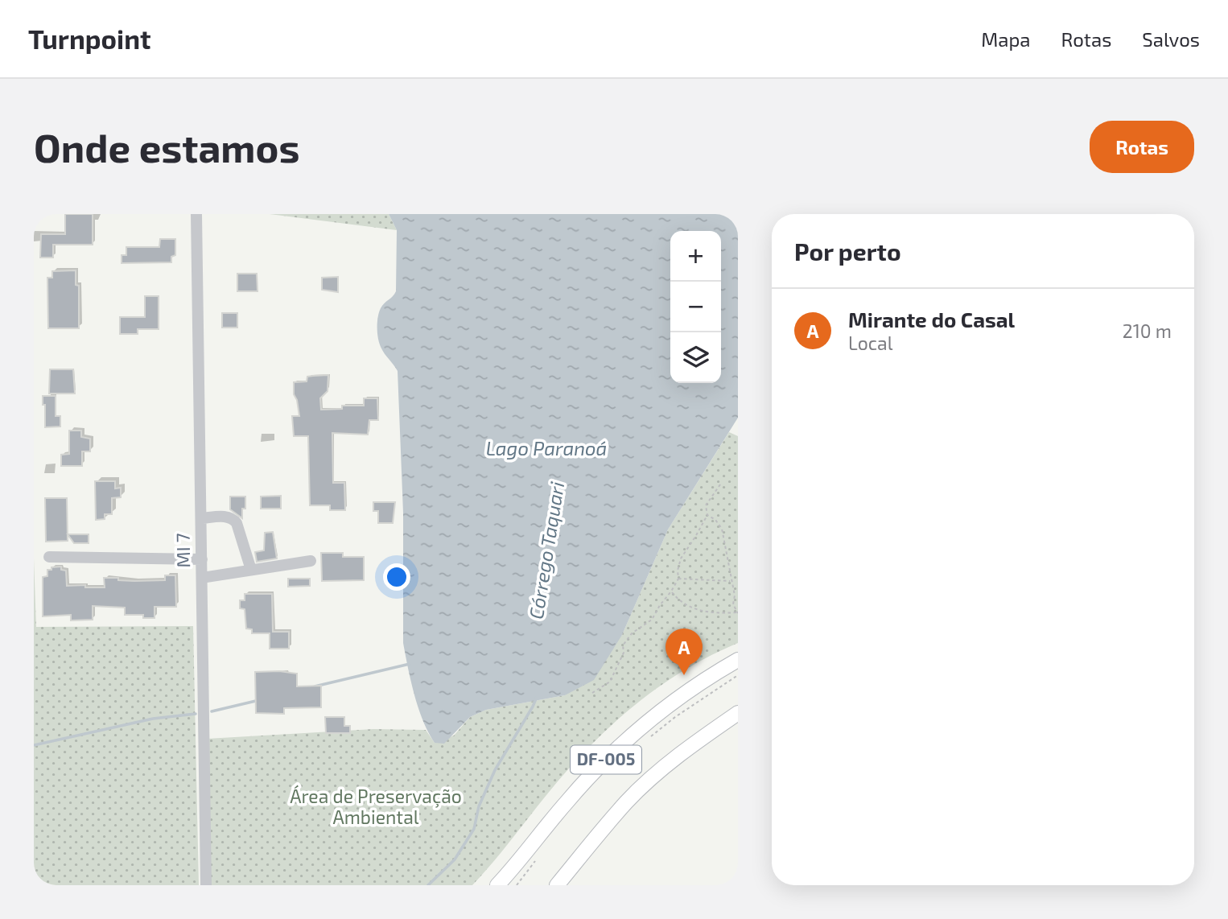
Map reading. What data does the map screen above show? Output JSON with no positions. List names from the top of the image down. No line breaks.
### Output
{"streets":{"main road":["DF-005"],"street":["MI 7"]},"water":["Lago Paranoá","Córrego Taquari"],"parks":["Área de Preservação Ambiental"],"page":{"header":"Turnpoint","nav":["Mapa","Rotas","Salvos"],"buttons":"Rotas","title":"Onde estamos","heading":"Por perto","map_buttons":["+","−"],"list":[{"mark":"A","name":"Mirante do Casal","note":"Local","value":"210 m"}],"pins":"A"}}
